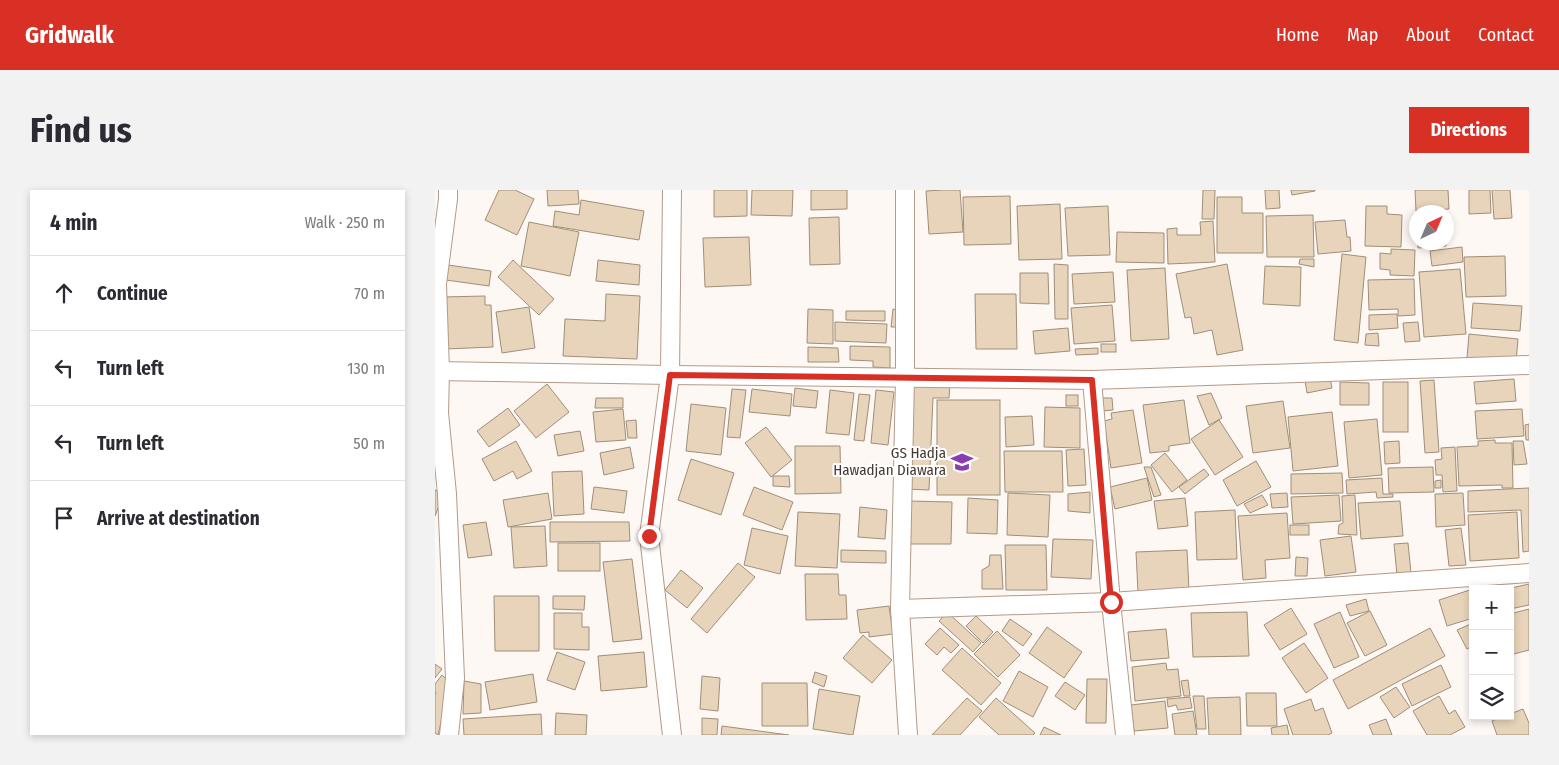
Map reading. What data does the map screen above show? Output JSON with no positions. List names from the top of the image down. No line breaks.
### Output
{"places":{"school or university":["GS Hadja Hawadjan Diawara"]},"north":"top right","page":{"header":"Gridwalk","nav":["Home","Map","About","Contact"],"buttons":"Directions","title":"Find us","heading":["4 min","Walk · 250 m"],"list":[["Continue","70 m"],["Turn left","130 m"],["Turn left","50 m"],"Arrive at destination"],"map_buttons":["+","−"]}}
